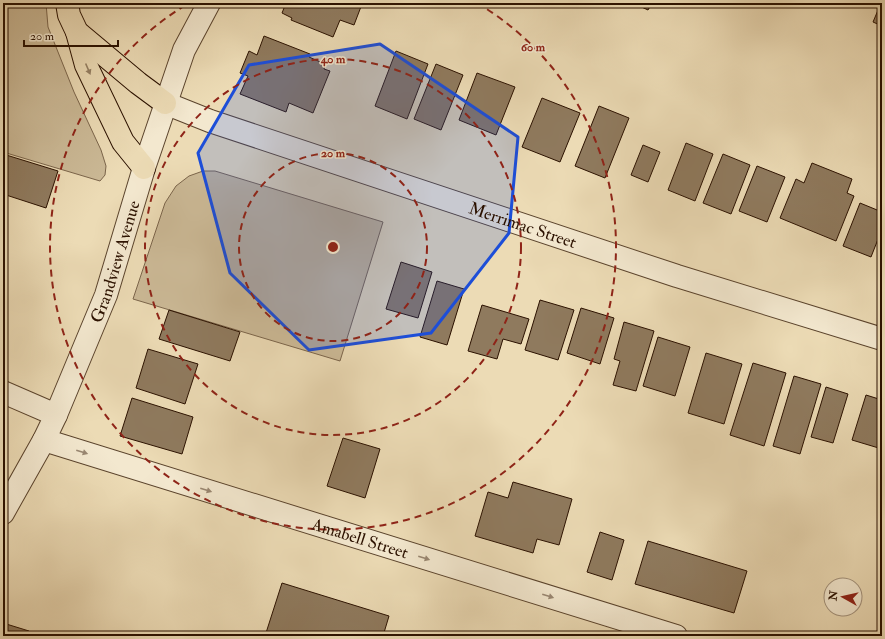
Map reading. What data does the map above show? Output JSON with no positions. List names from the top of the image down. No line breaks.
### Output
{"streets":{"street":["Merrimac Street","Grandview Avenue","Amabell Street"]},"crossings":[["Merrimac Street","Grandview Avenue"],["Grandview Avenue","Amabell Street"]],"one_way":["Amabell Street"],"scale_bar":"20 m","north":"left","rings":["60 m","40 m","20 m"]}
